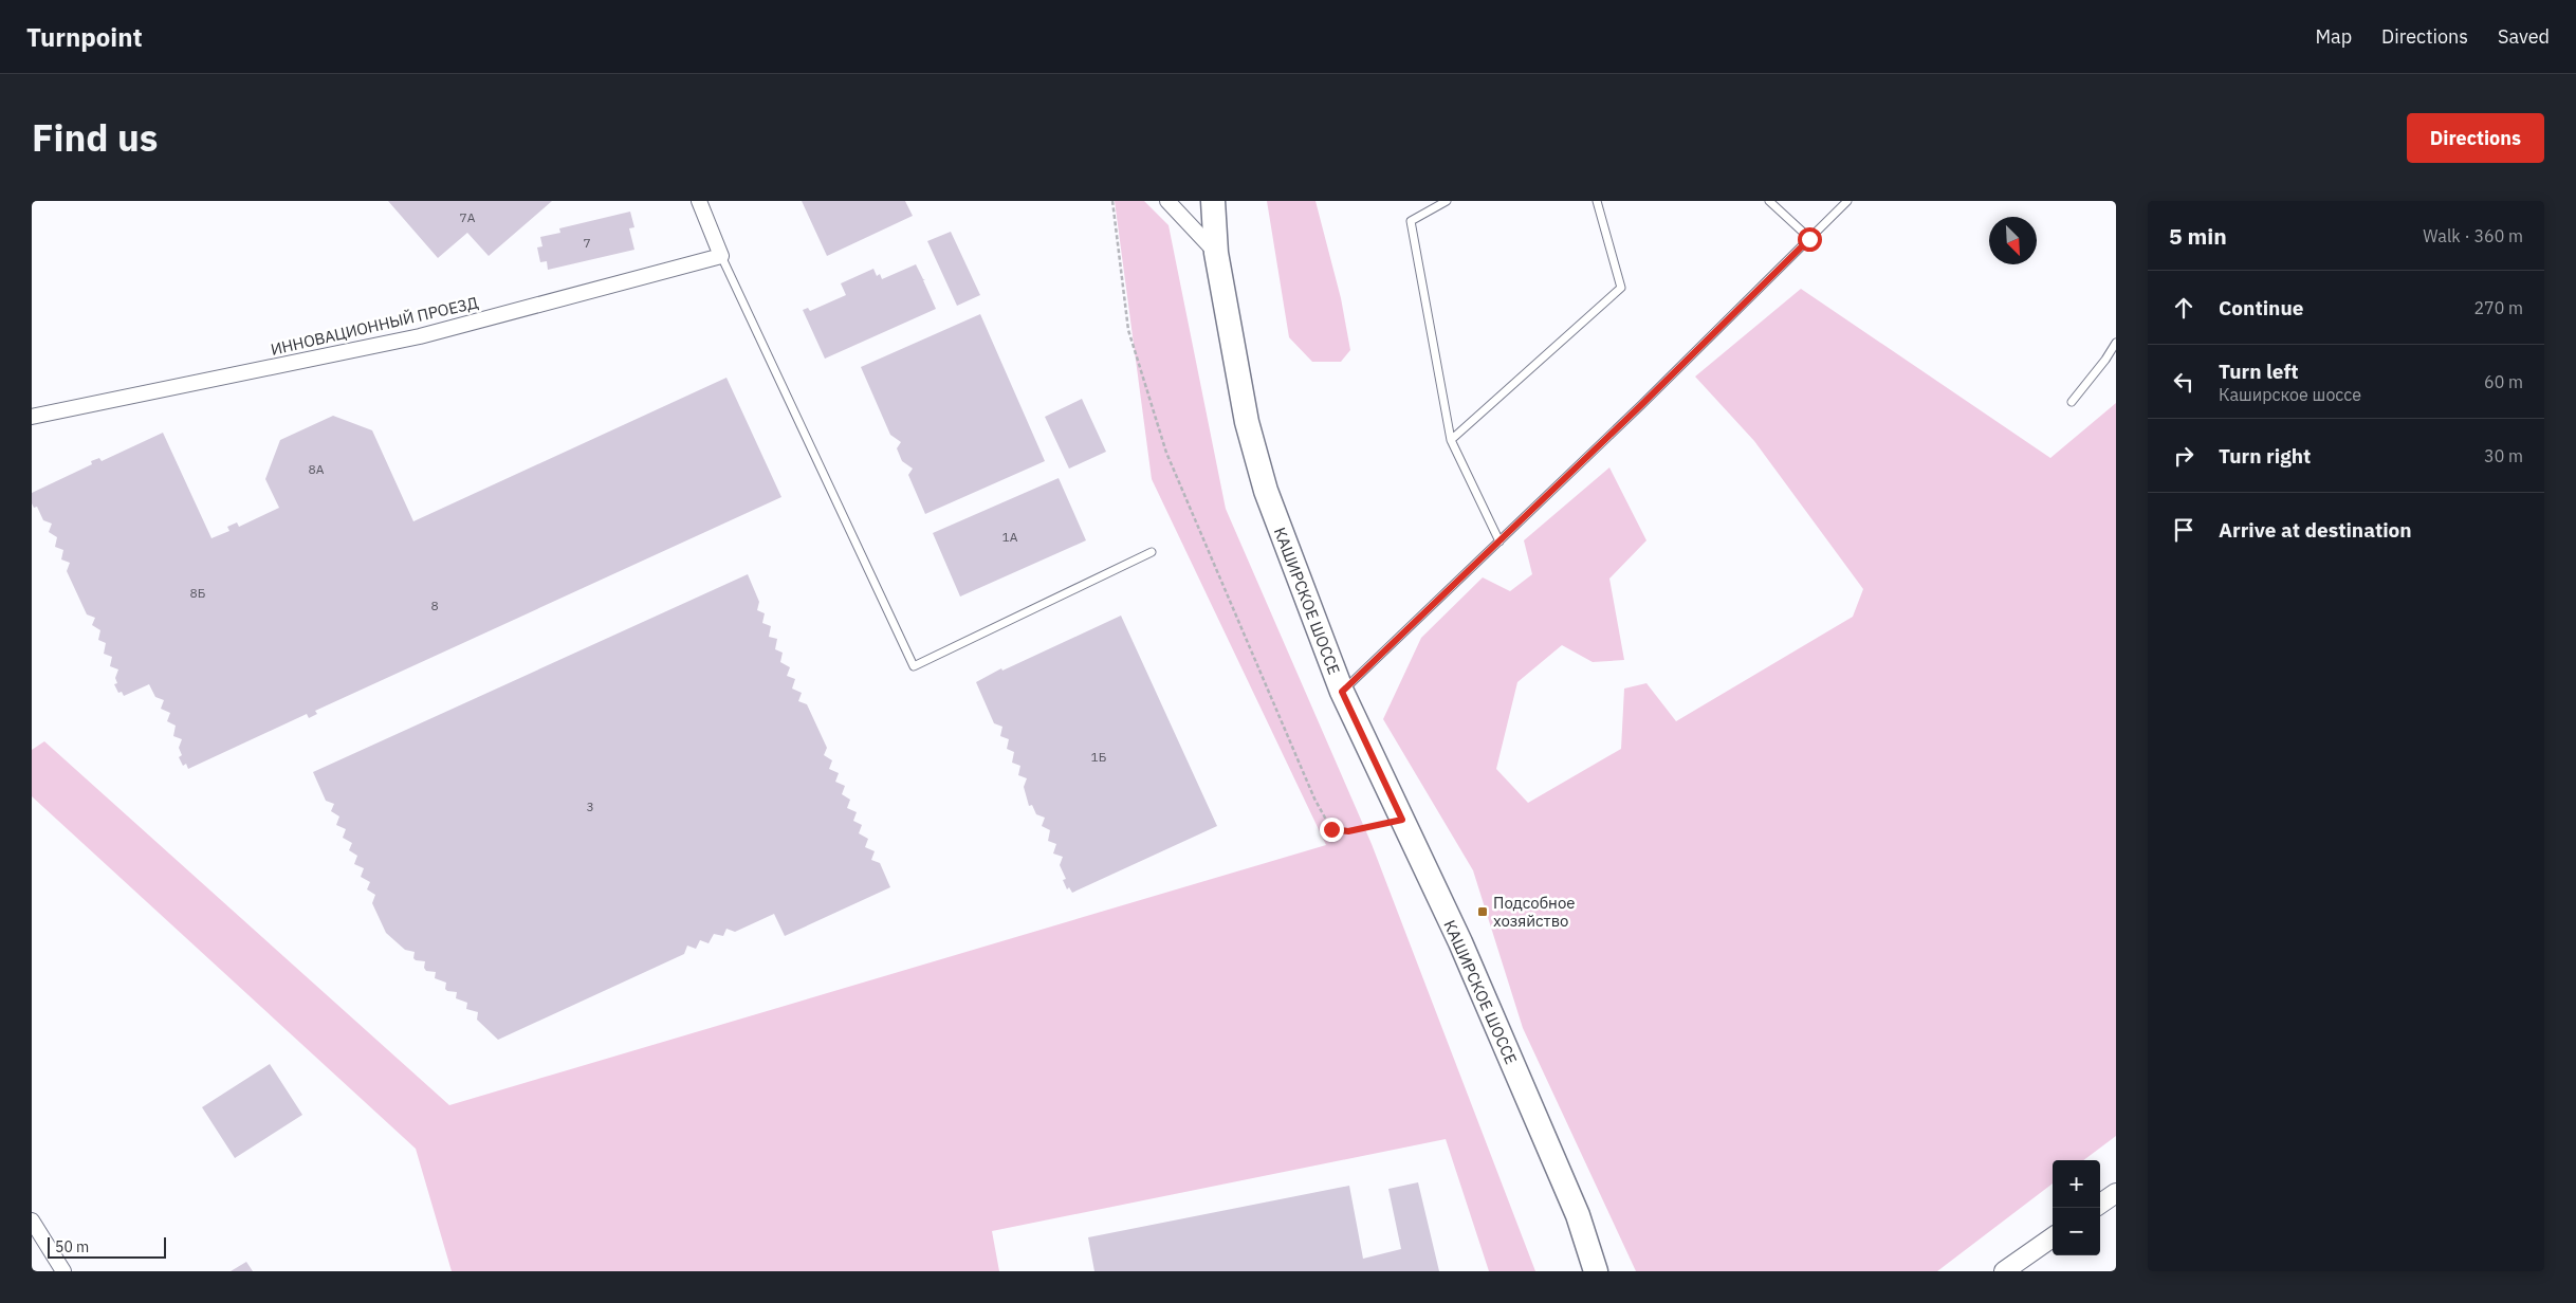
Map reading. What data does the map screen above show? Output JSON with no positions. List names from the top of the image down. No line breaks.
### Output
{"streets":{"main road":["КАШИРСКОЕ ШОССЕ"],"street":["ИННОВАЦИОННЫЙ ПРОЕЗД"]},"places":{"transit":["Подсобное хозяйство"]},"house_numbers":["7А","7","8А","1А","8Б","8","1Б","3"],"scale_bar":"50 m","north":"bottom right","page":{"header":"Turnpoint","nav":["Map","Directions","Saved"],"title":"Find us","buttons":"Directions","heading":["5 min","Walk · 360 m"],"list":[["Continue","270 m"],["Turn left","Каширское шоссе","60 m"],["Turn right","30 m"],"Arrive at destination"],"map_buttons":["+","−"],"scale":"50 m"}}
